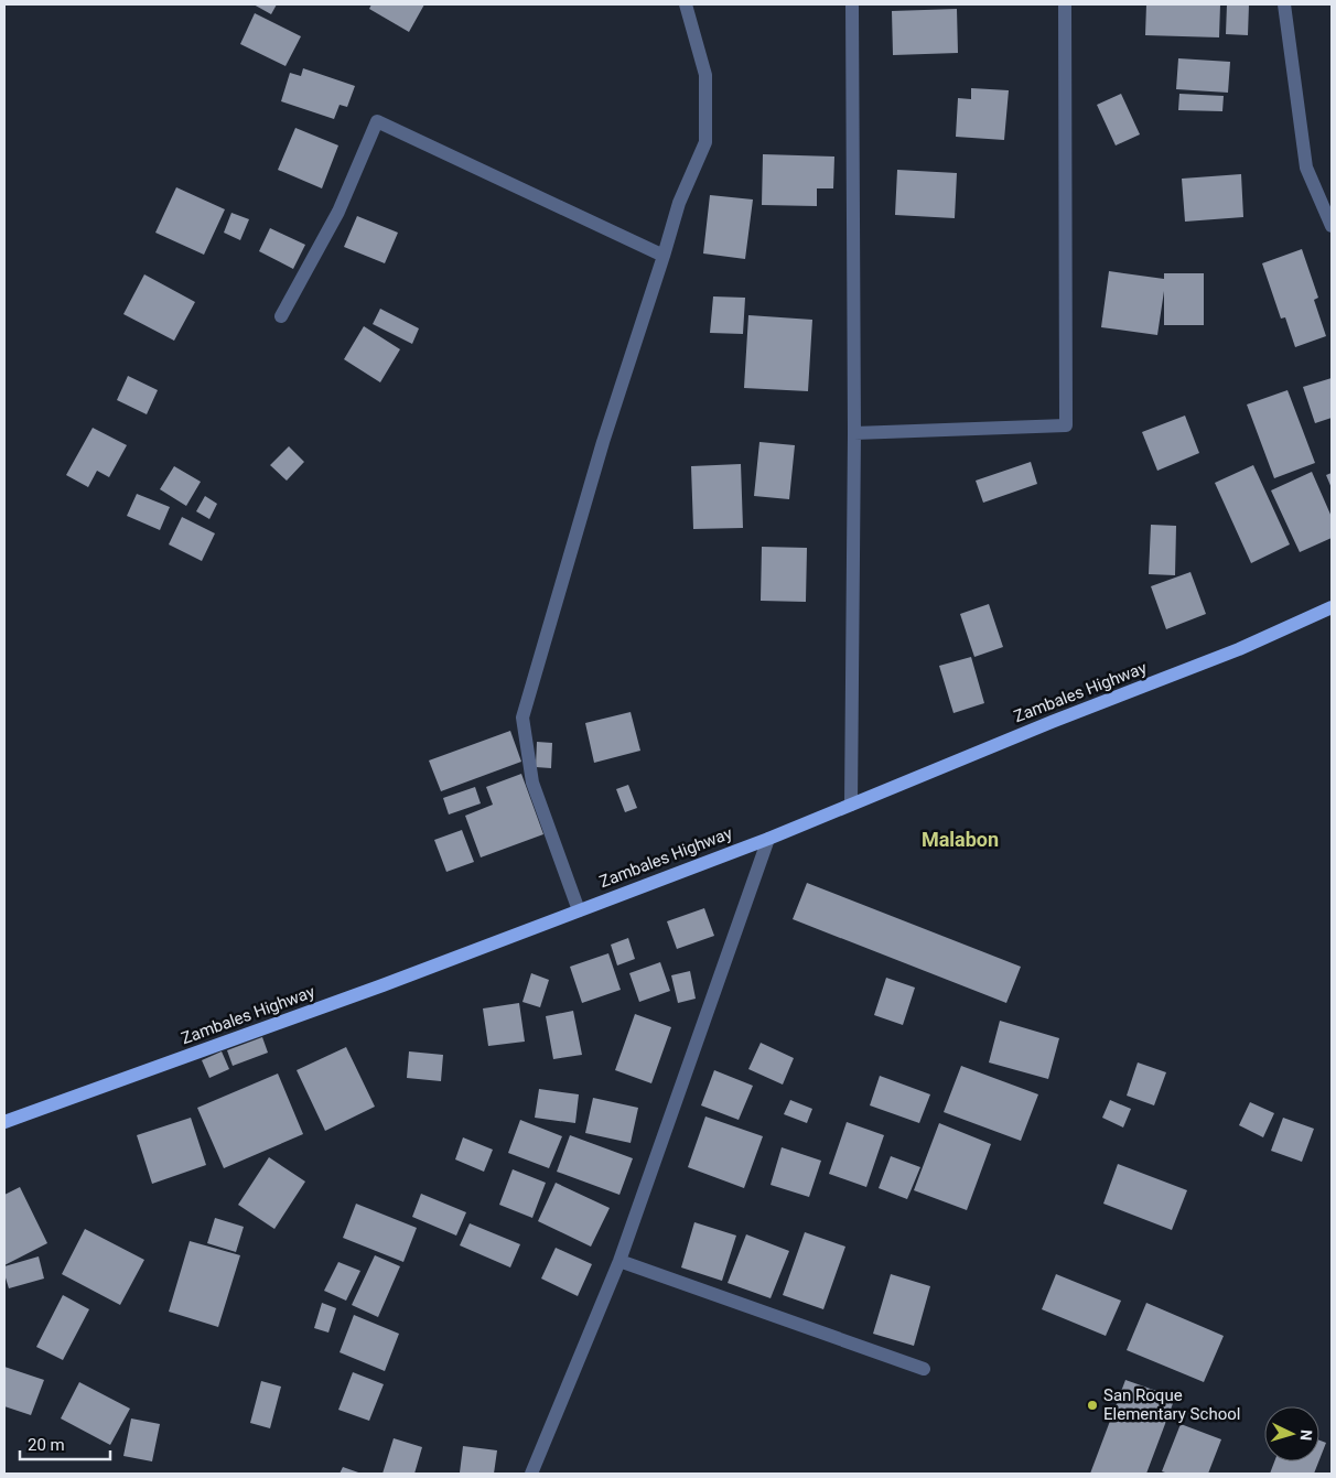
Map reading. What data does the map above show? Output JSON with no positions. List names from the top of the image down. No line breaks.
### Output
{"streets":{"main road":["Zambales Highway"]},"districts":["Malabon"],"places":["San Roque Elementary School"],"scale_bar":"20 m","north":"right"}
